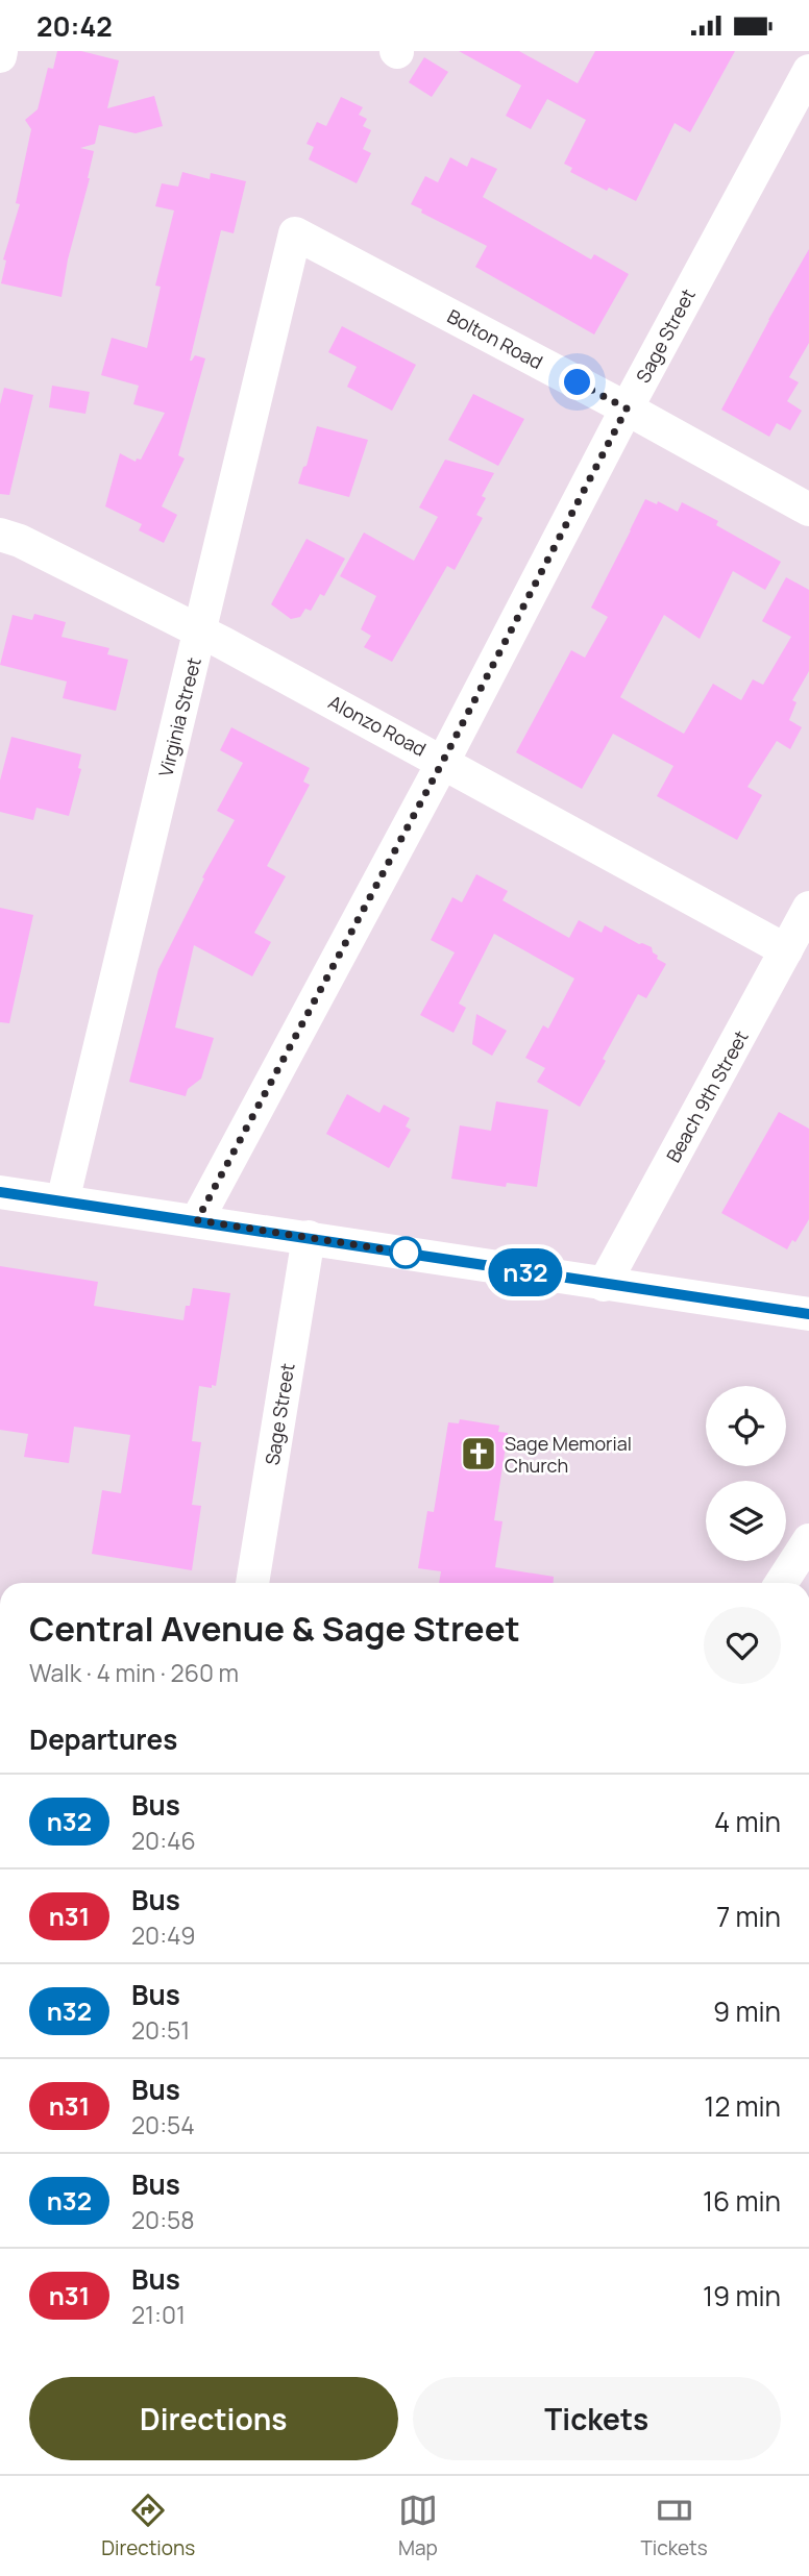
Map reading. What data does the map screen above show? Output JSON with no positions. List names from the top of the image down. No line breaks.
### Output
{"streets":{"street":["Sage Street","Bolton Road","Virginia Street","Alonzo Road","Beach 9th Street"]},"crossings":[["Sage Street","Bolton Road"],["Sage Street","Alonzo Road"],["Bolton Road","Virginia Street"],["Virginia Street","Alonzo Road"],["Alonzo Road","Beach 9th Street"]],"places":{"church":["Sage Memorial Church"]},"lines":["bus line n32"],"page":{"status":"20:42","on_map":"n32","heading":[["Central Avenue & Sage Street","Walk · 4 min · 260 m"],"Departures"],"list":[{"mark":"n32","name":"Bus","note":"20:46","value":"4 min"},{"mark":"n31","name":"Bus","note":"20:49","value":"7 min"},{"mark":"n32","name":"Bus","note":"20:51","value":"9 min"},{"mark":"n31","name":"Bus","note":"20:54","value":"12 min"},{"mark":"n32","name":"Bus","note":"20:58","value":"16 min"},{"mark":"n31","name":"Bus","note":"21:01","value":"19 min"}],"buttons":["Directions","Tickets"],"tabs":["Directions","Map","Tickets"]}}
